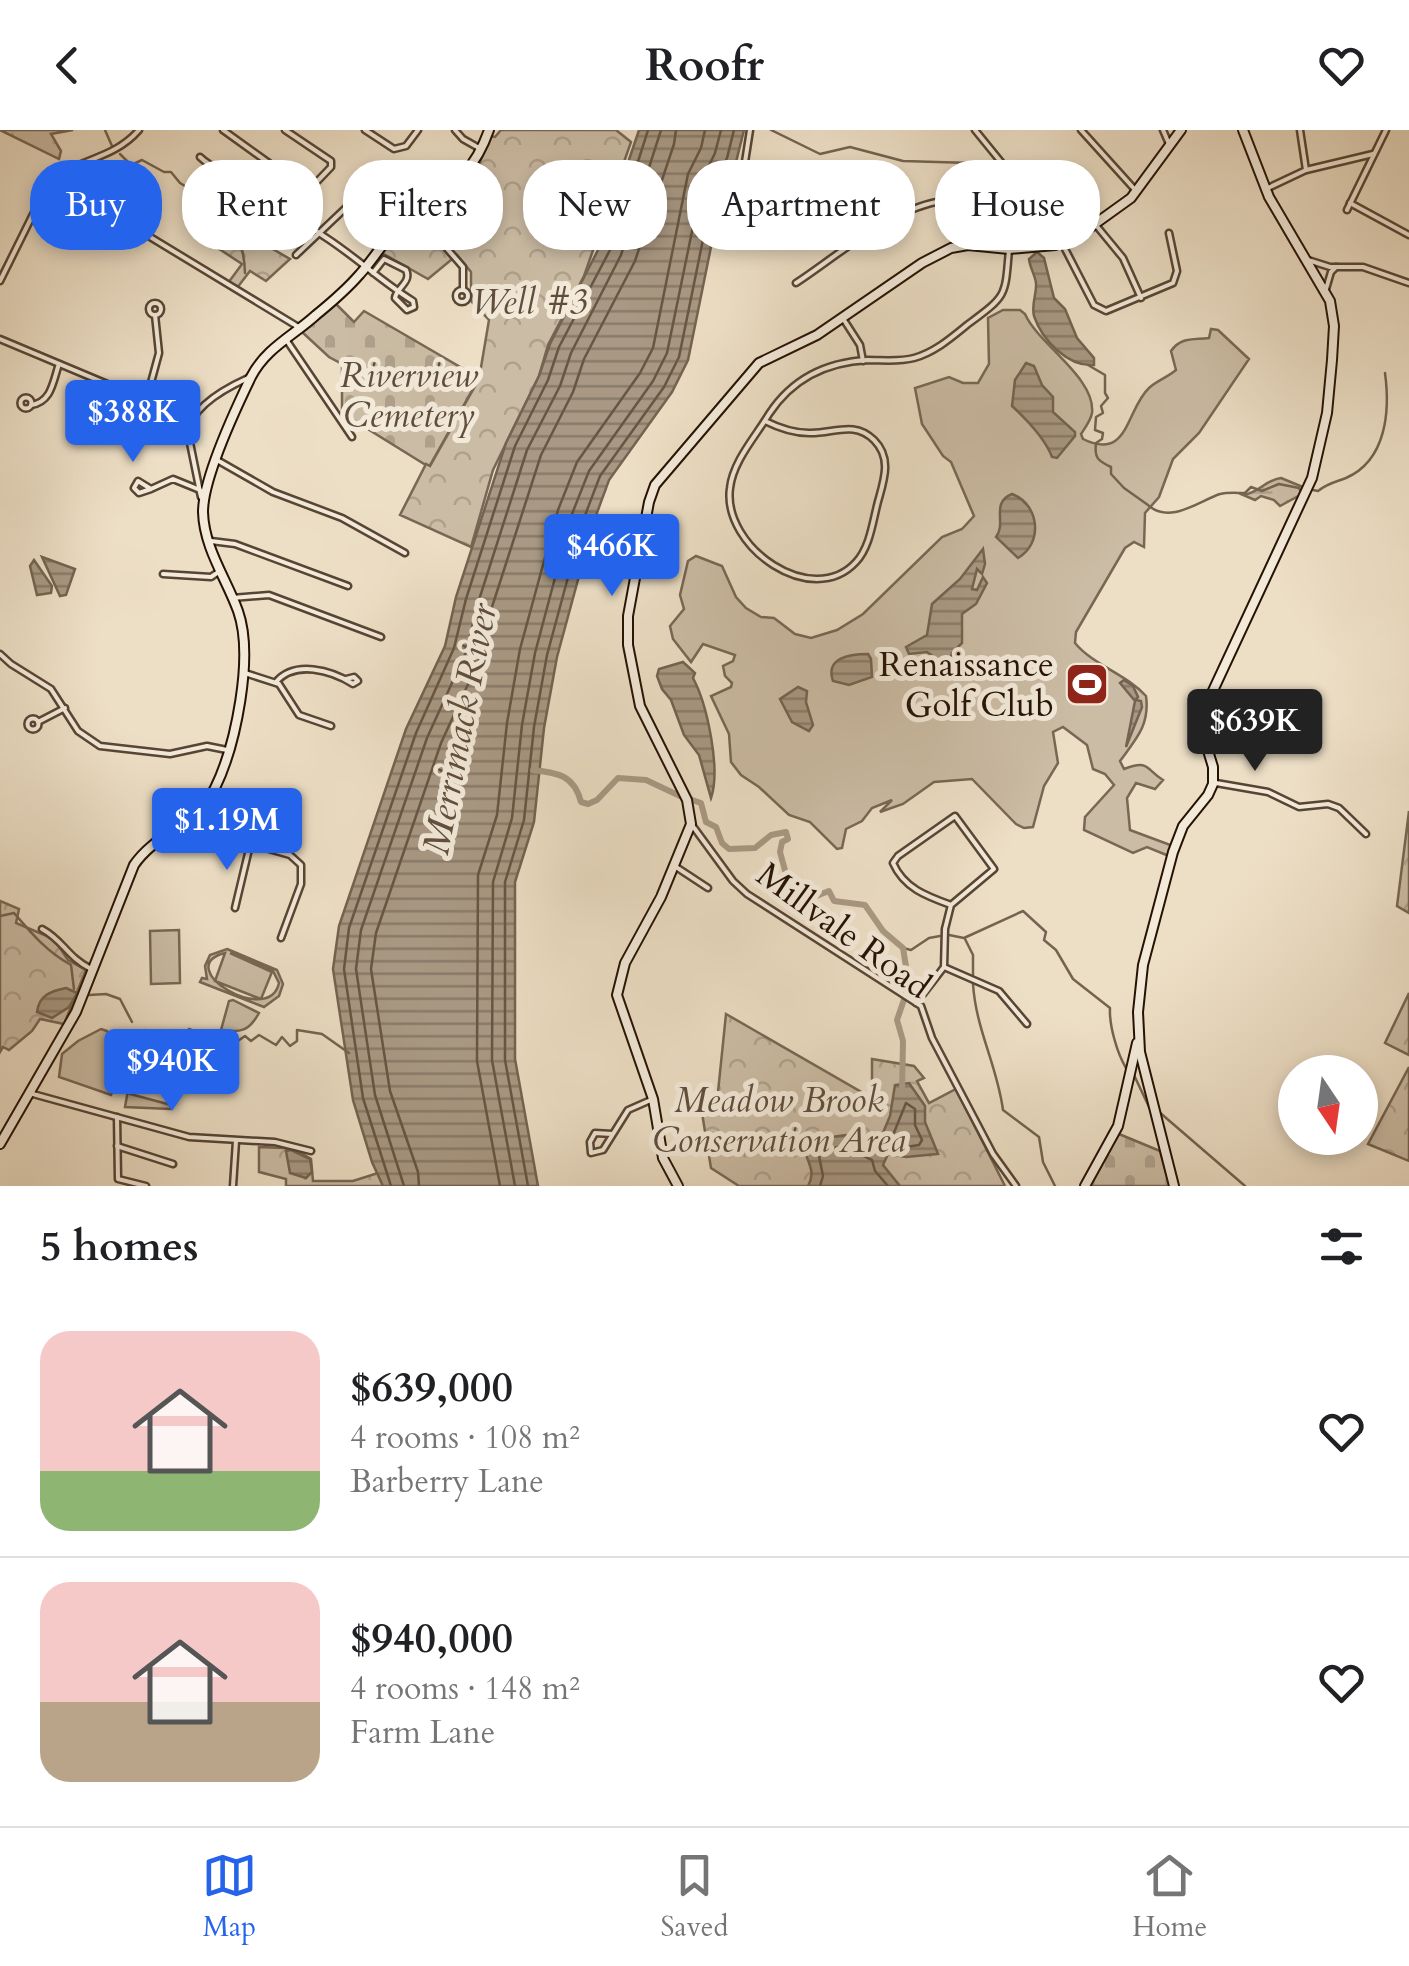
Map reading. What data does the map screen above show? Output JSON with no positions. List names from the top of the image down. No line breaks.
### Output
{"streets":{"street":["Millvale Road"]},"water":["Merrimack River"],"parks":["Well #3","Riverview Cemetery","Meadow Brook Conservation Area"],"places":{"sports":["Renaissance Golf Club"]},"north":"bottom","page":{"header":"Roofr","chip":["Buy","Rent","Filters","New","Apartment","House"],"price":["$388K","$466K","$639K","$1.19M","$940K"],"heading":"5 homes","list":[{"name":"$639,000","note":"4 rooms · 108 m² · Barberry Lane"},{"name":"$940,000","note":"4 rooms · 148 m² · Farm Lane"}],"tabs":["Map","Saved","Home"]}}
